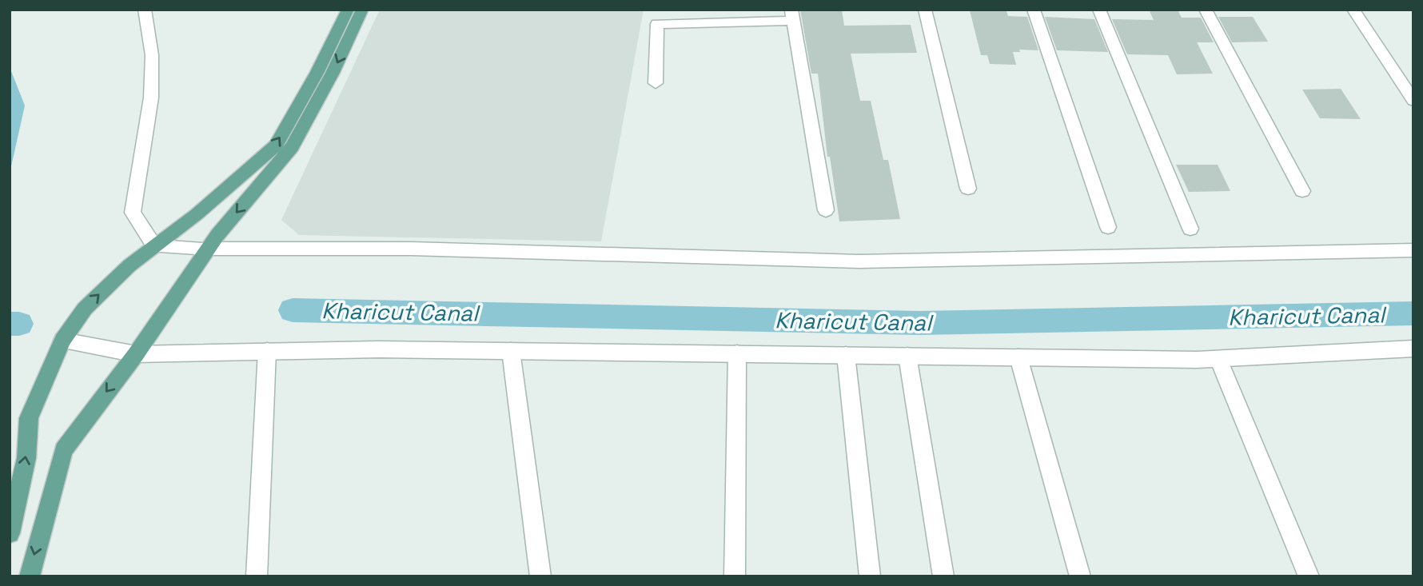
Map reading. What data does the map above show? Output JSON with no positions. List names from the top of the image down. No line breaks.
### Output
{"water":["Kharicut Canal"]}
